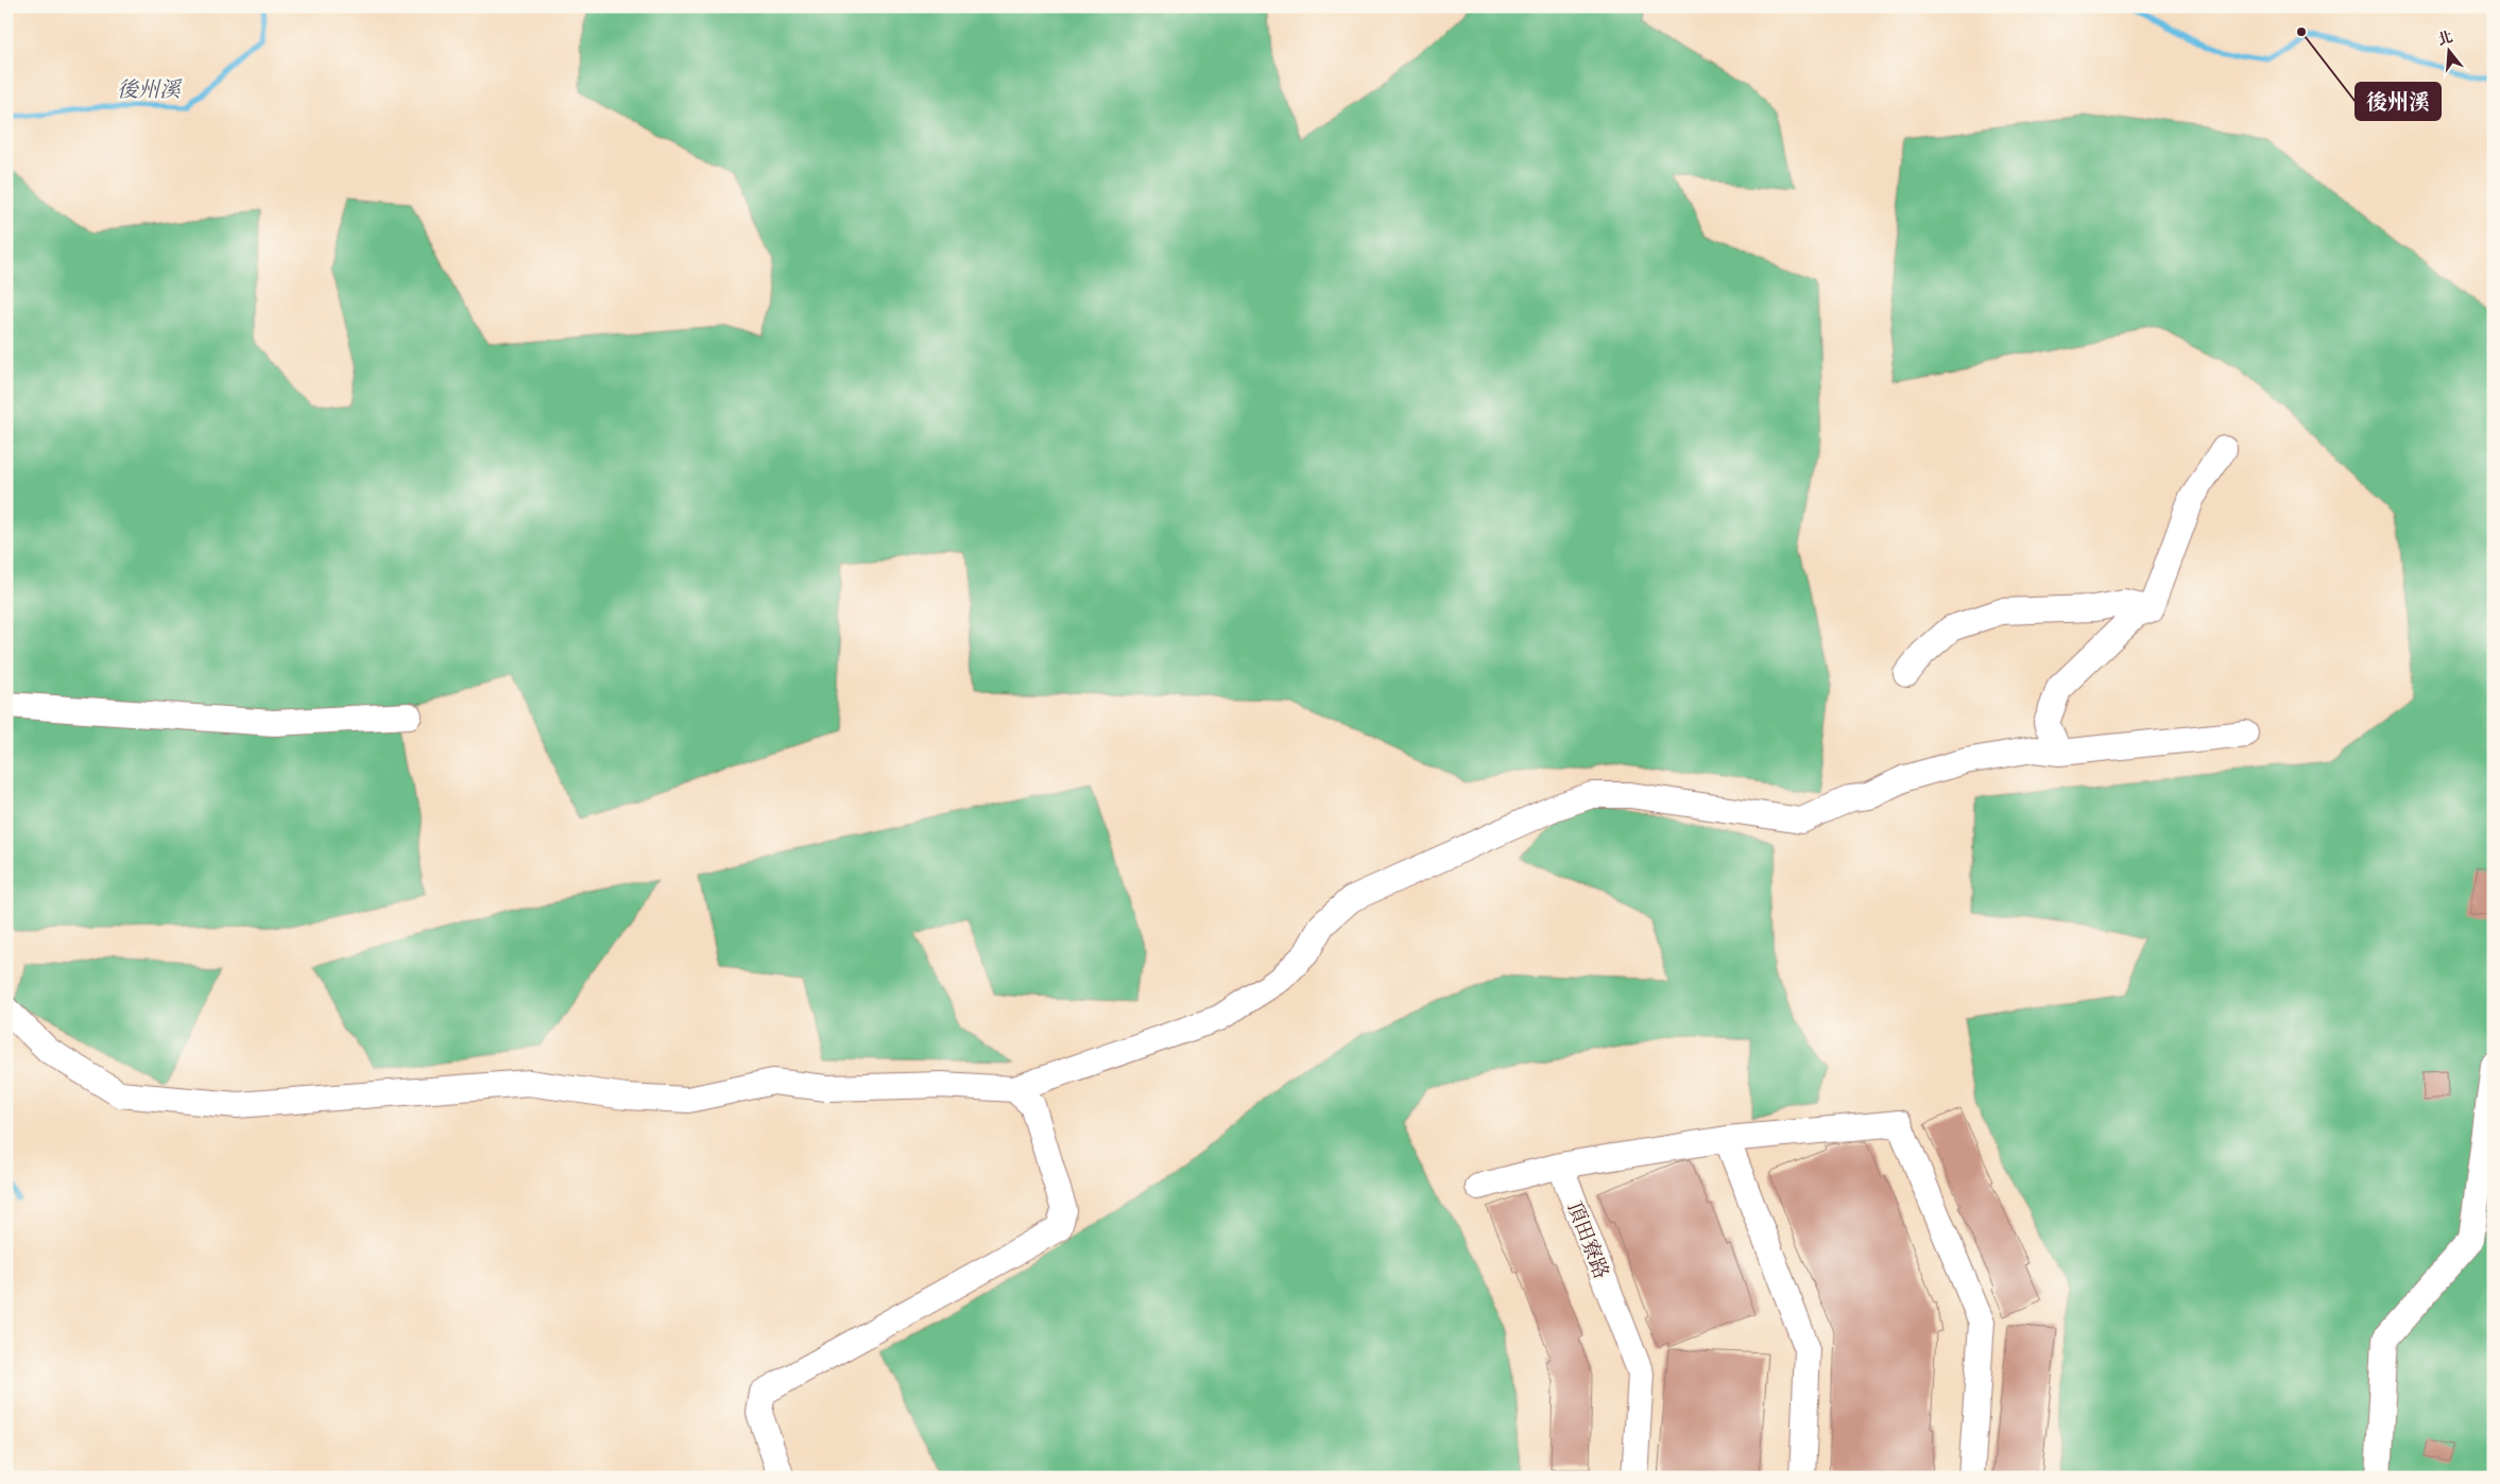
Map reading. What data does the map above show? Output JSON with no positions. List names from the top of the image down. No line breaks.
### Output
{"streets":{"street":["頂田寮路"]},"water":["後州溪"],"places":["後州溪"],"north":"top"}
